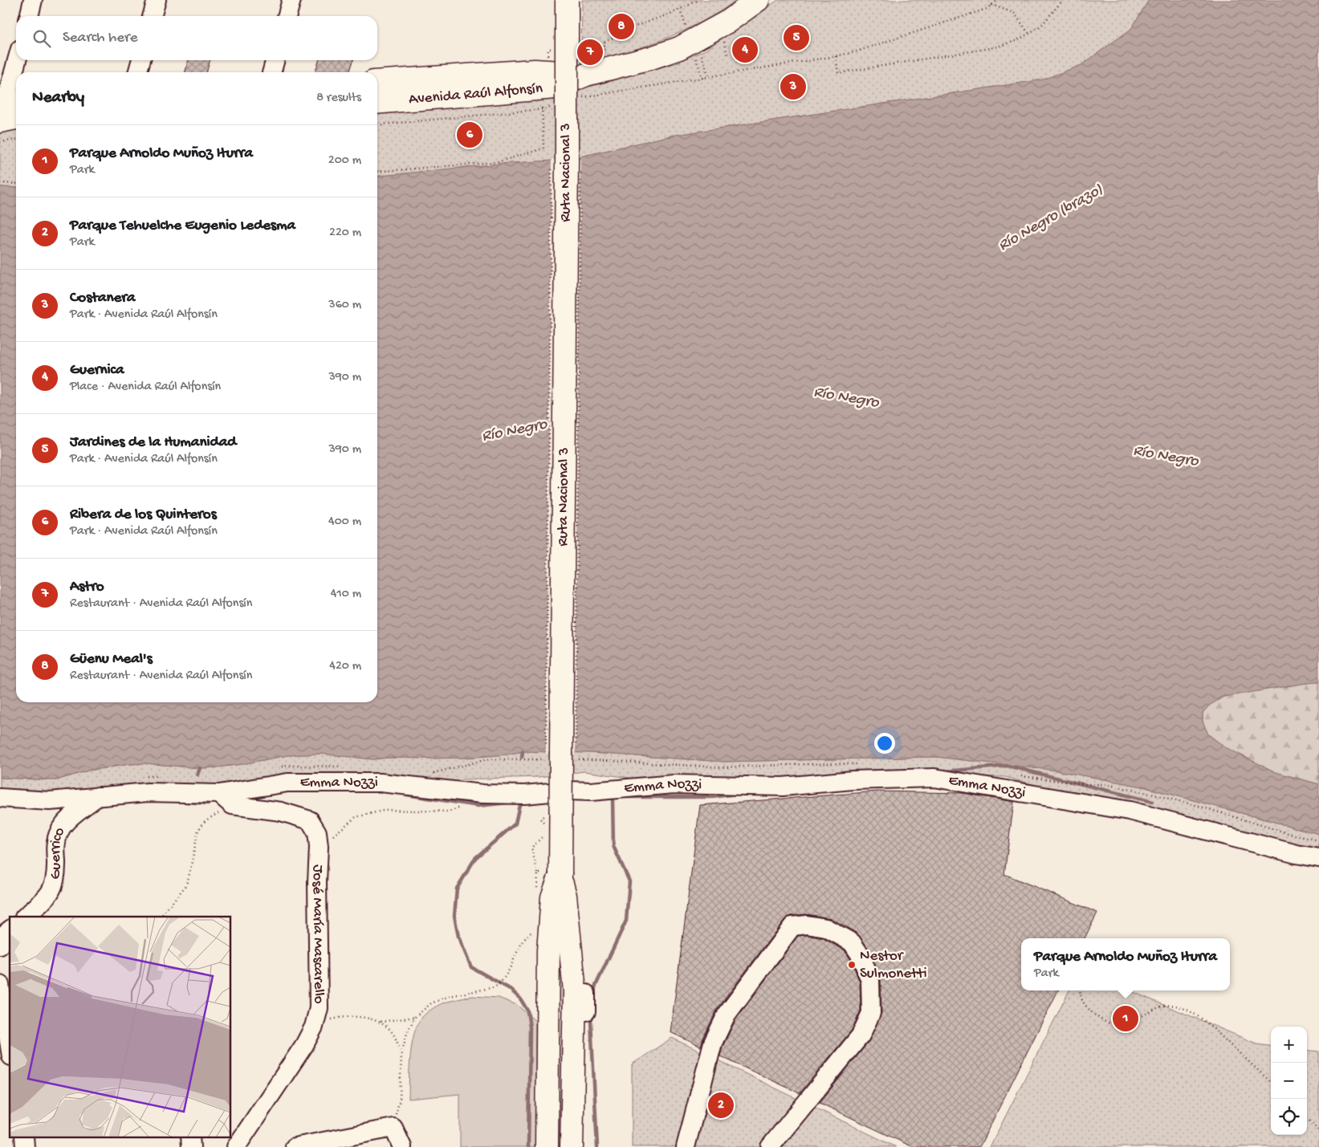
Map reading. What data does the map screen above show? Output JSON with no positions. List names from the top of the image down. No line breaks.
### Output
{"streets":{"main road":["Avenida Raúl Alfonsín","Ruta Nacional 3"],"street":["Emma Nozzi","Guerrico","José María Mascarello"]},"crossings":[["Emma Nozzi","Guerrico"],["Emma Nozzi","José María Mascarello"]],"water":["Río Negro (brazo)","Río Negro"],"places":["Nestor Sulmonetti"],"page":{"pins":["8","5","4","7","3","6","1","2"],"search":"Search here","heading":["Nearby","8 results"],"list":[{"mark":"1","name":"Parque Arnoldo Muñoz Iturra","note":"Park","value":"200 m"},{"mark":"2","name":"Parque Tehuelche Eugenio Ledesma","note":"Park","value":"220 m"},{"mark":"3","name":"Costanera","note":"Park · Avenida Raúl Alfonsín","value":"360 m"},{"mark":"4","name":"Guernica","note":"Place · Avenida Raúl Alfonsín","value":"390 m"},{"mark":"5","name":"Jardines de la Humanidad","note":"Park · Avenida Raúl Alfonsín","value":"390 m"},{"mark":"6","name":"Ribera de los Quinteros","note":"Park · Avenida Raúl Alfonsín","value":"400 m"},{"mark":"7","name":"Astro","note":"Restaurant · Avenida Raúl Alfonsín","value":"410 m"},{"mark":"8","name":"Güenu Meal's","note":"Restaurant · Avenida Raúl Alfonsín","value":"420 m"}],"popup":["Parque Arnoldo Muñoz Iturra","Park"],"map_buttons":["+","−"]}}
